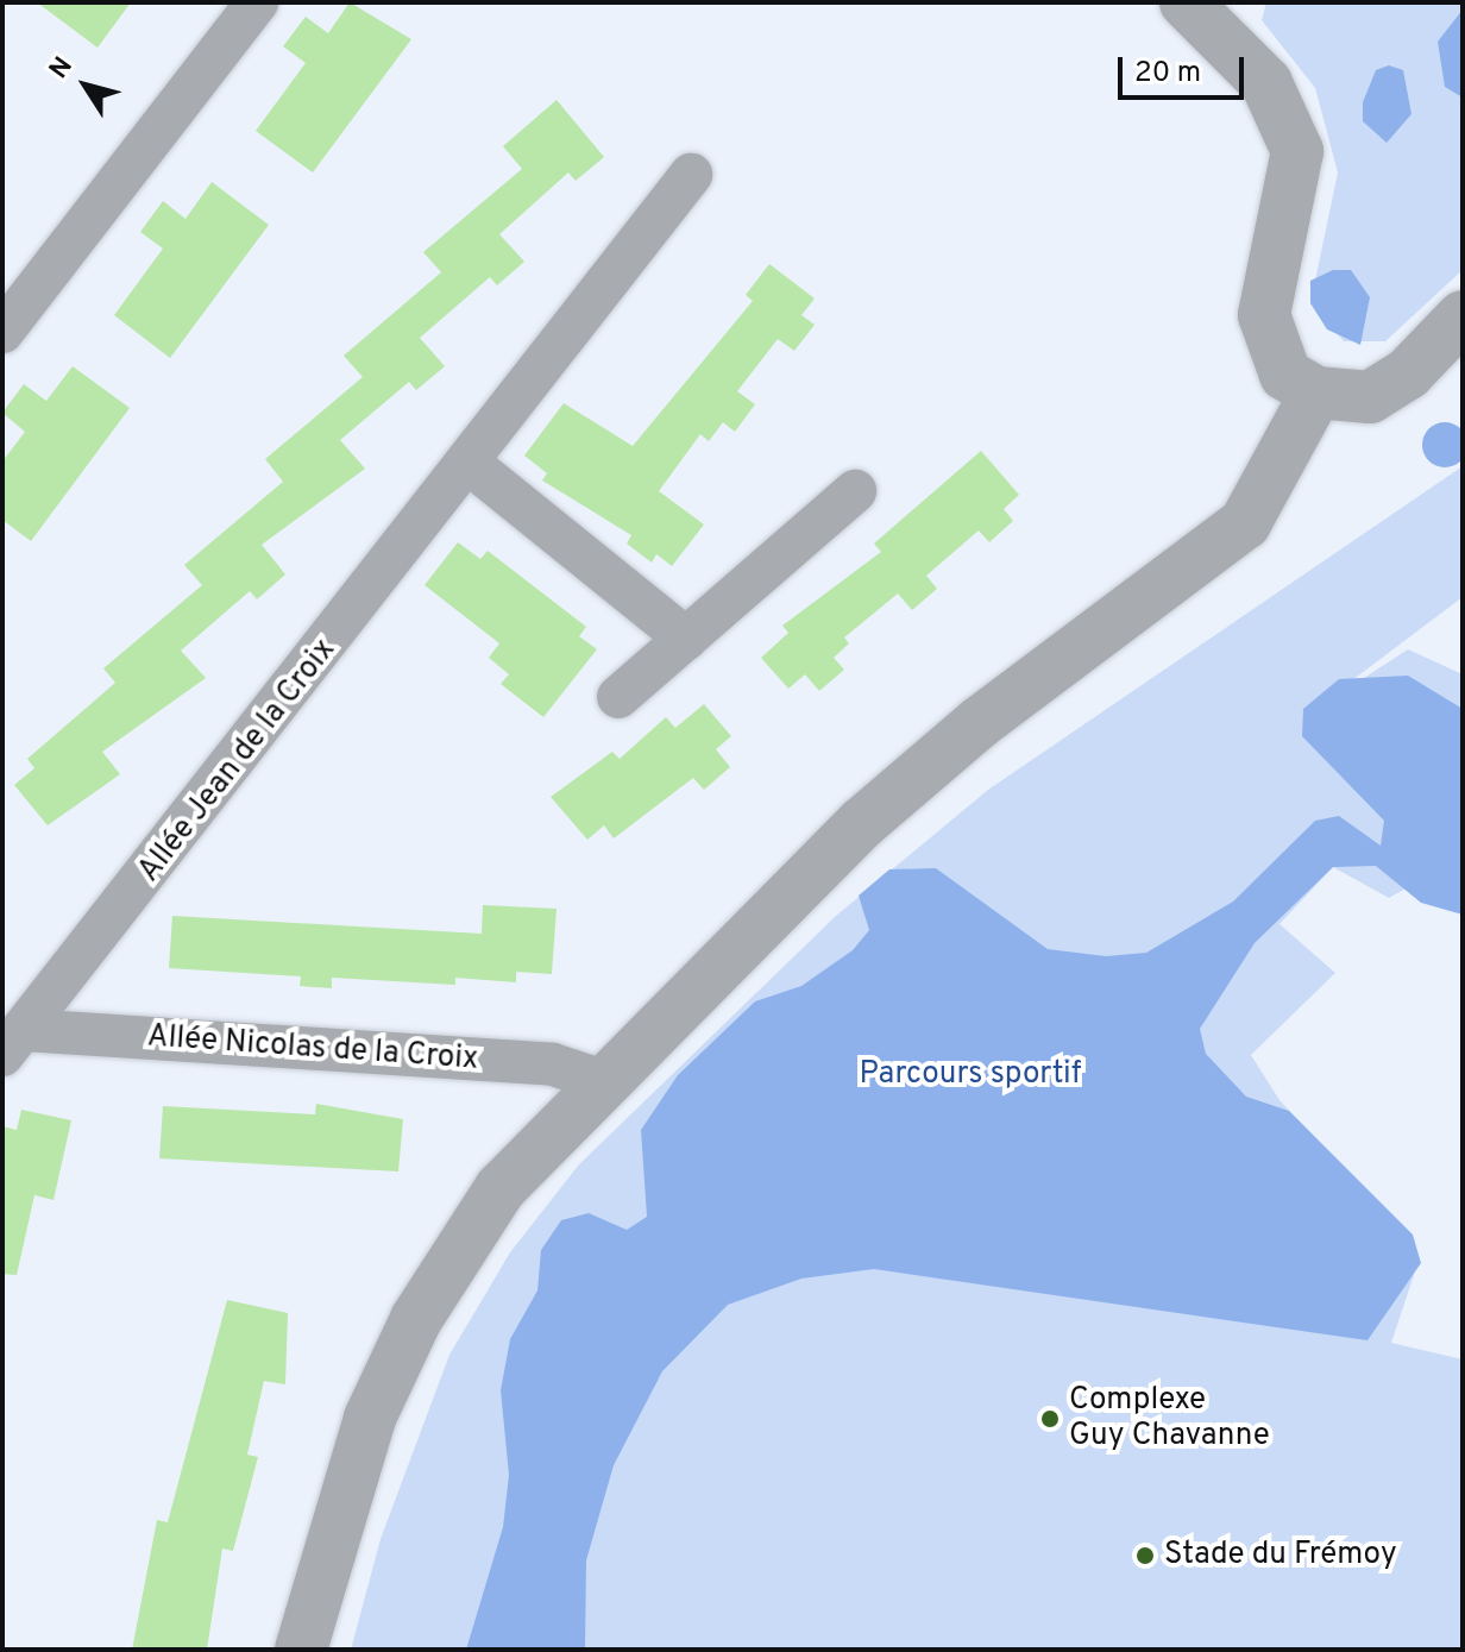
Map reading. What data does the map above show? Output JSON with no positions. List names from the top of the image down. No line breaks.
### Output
{"streets":{"street":["Allée Jean de la Croix","Allée Nicolas de la Croix"]},"crossings":[["Allée Jean de la Croix","Allée Nicolas de la Croix"]],"parks":["Parcours sportif"],"places":["Complexe Guy Chavanne","Stade du Frémoy"],"scale_bar":"20 m","north":"top left"}
